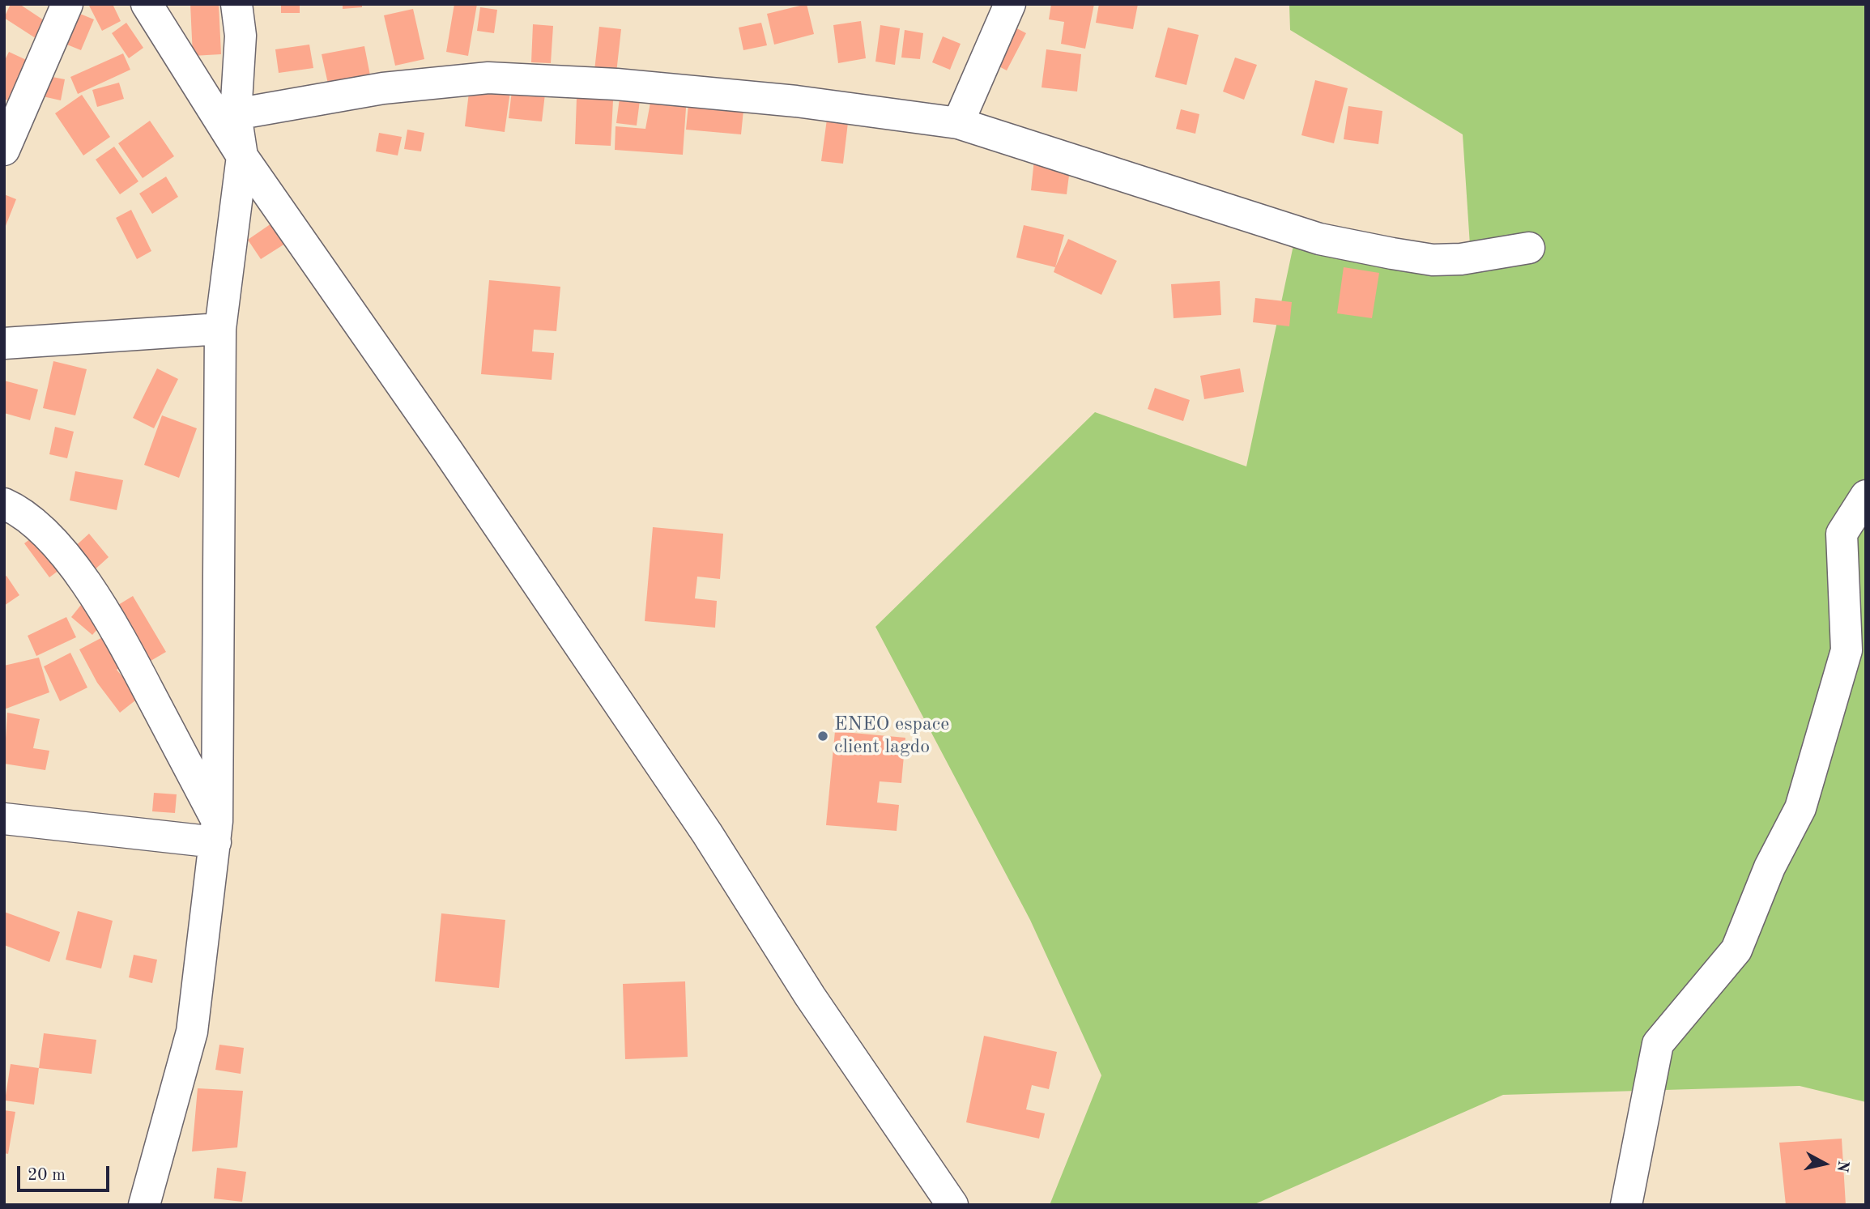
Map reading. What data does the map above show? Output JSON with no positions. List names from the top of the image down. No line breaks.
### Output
{"places":["ENEO espace client lagdo"],"scale_bar":"20 m","north":"right"}
